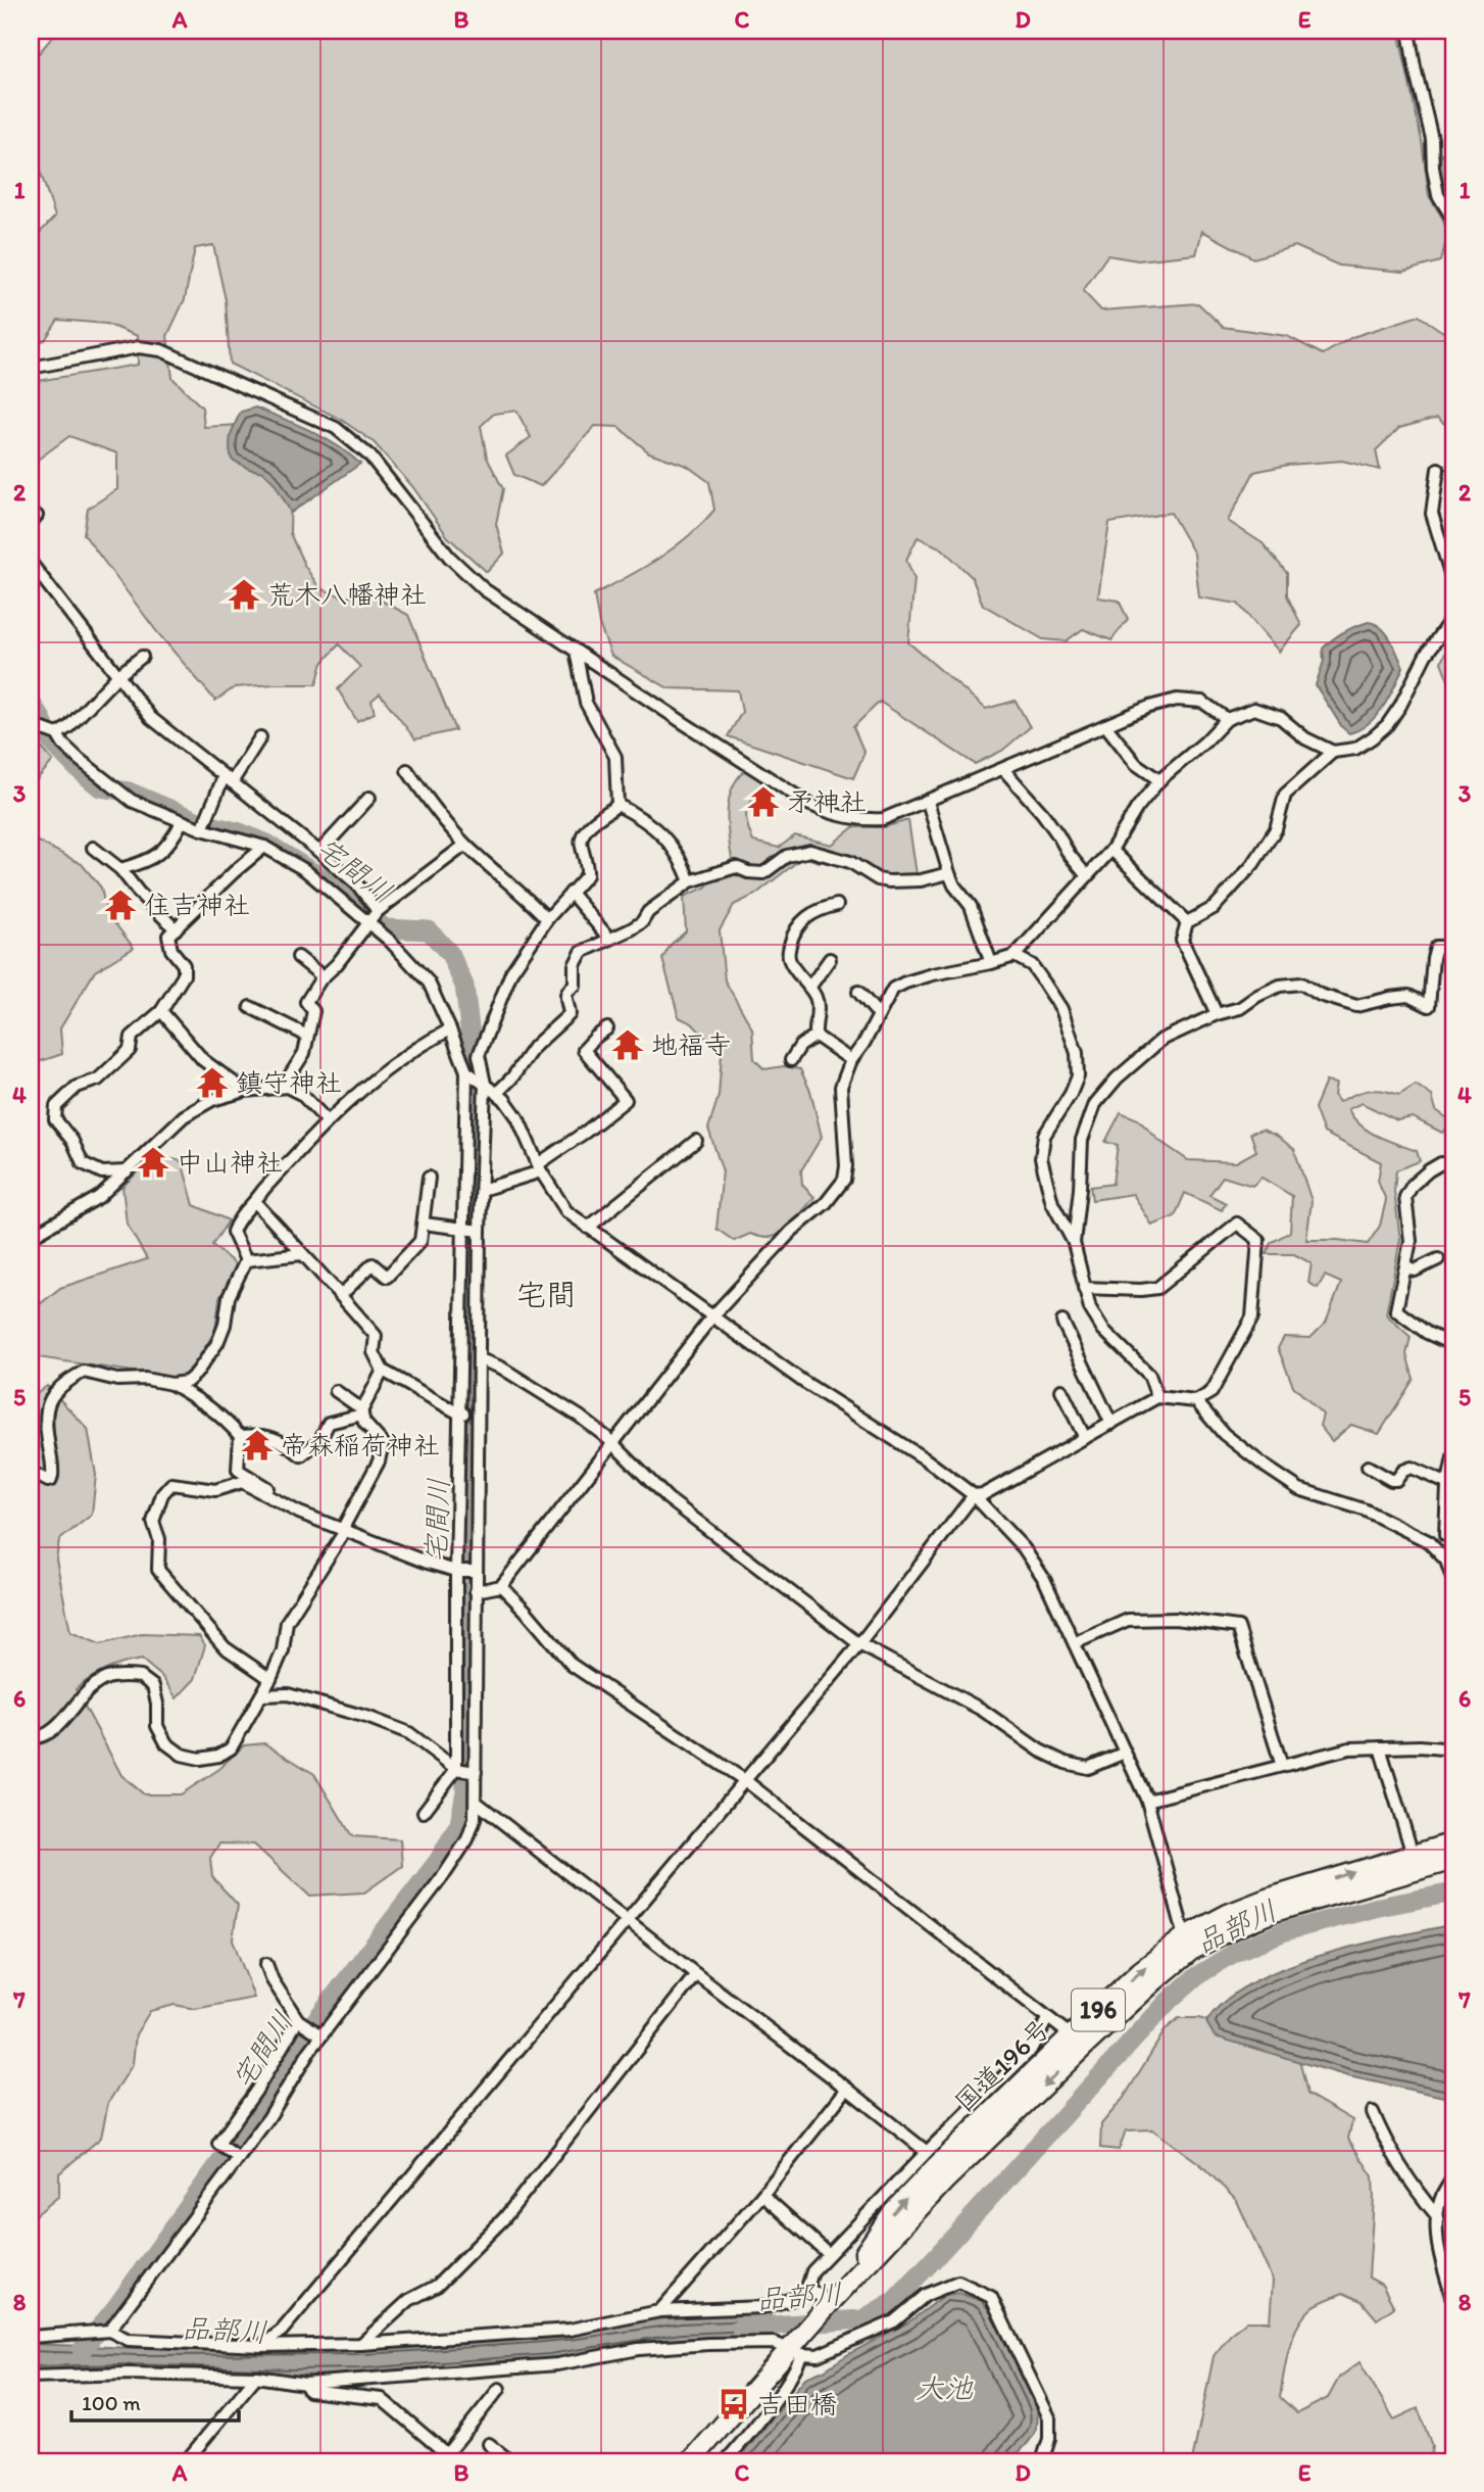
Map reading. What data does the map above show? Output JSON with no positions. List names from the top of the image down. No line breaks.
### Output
{"streets":{"highway":["196","国道196号"]},"districts":["宅間"],"water":["宅間川","品部川","大池"],"places":{"temple":["荒木八幡神社","矛神社","住吉神社","地福寺","鎮守神社","中山神社","帝森稲荷神社"],"bus stop":["吉田橋"]},"scale_bar":"100 m","grid":{"columns":["A","B","C","D","E"],"rows":["1","2","3","4","5","6","7","8"]}}
